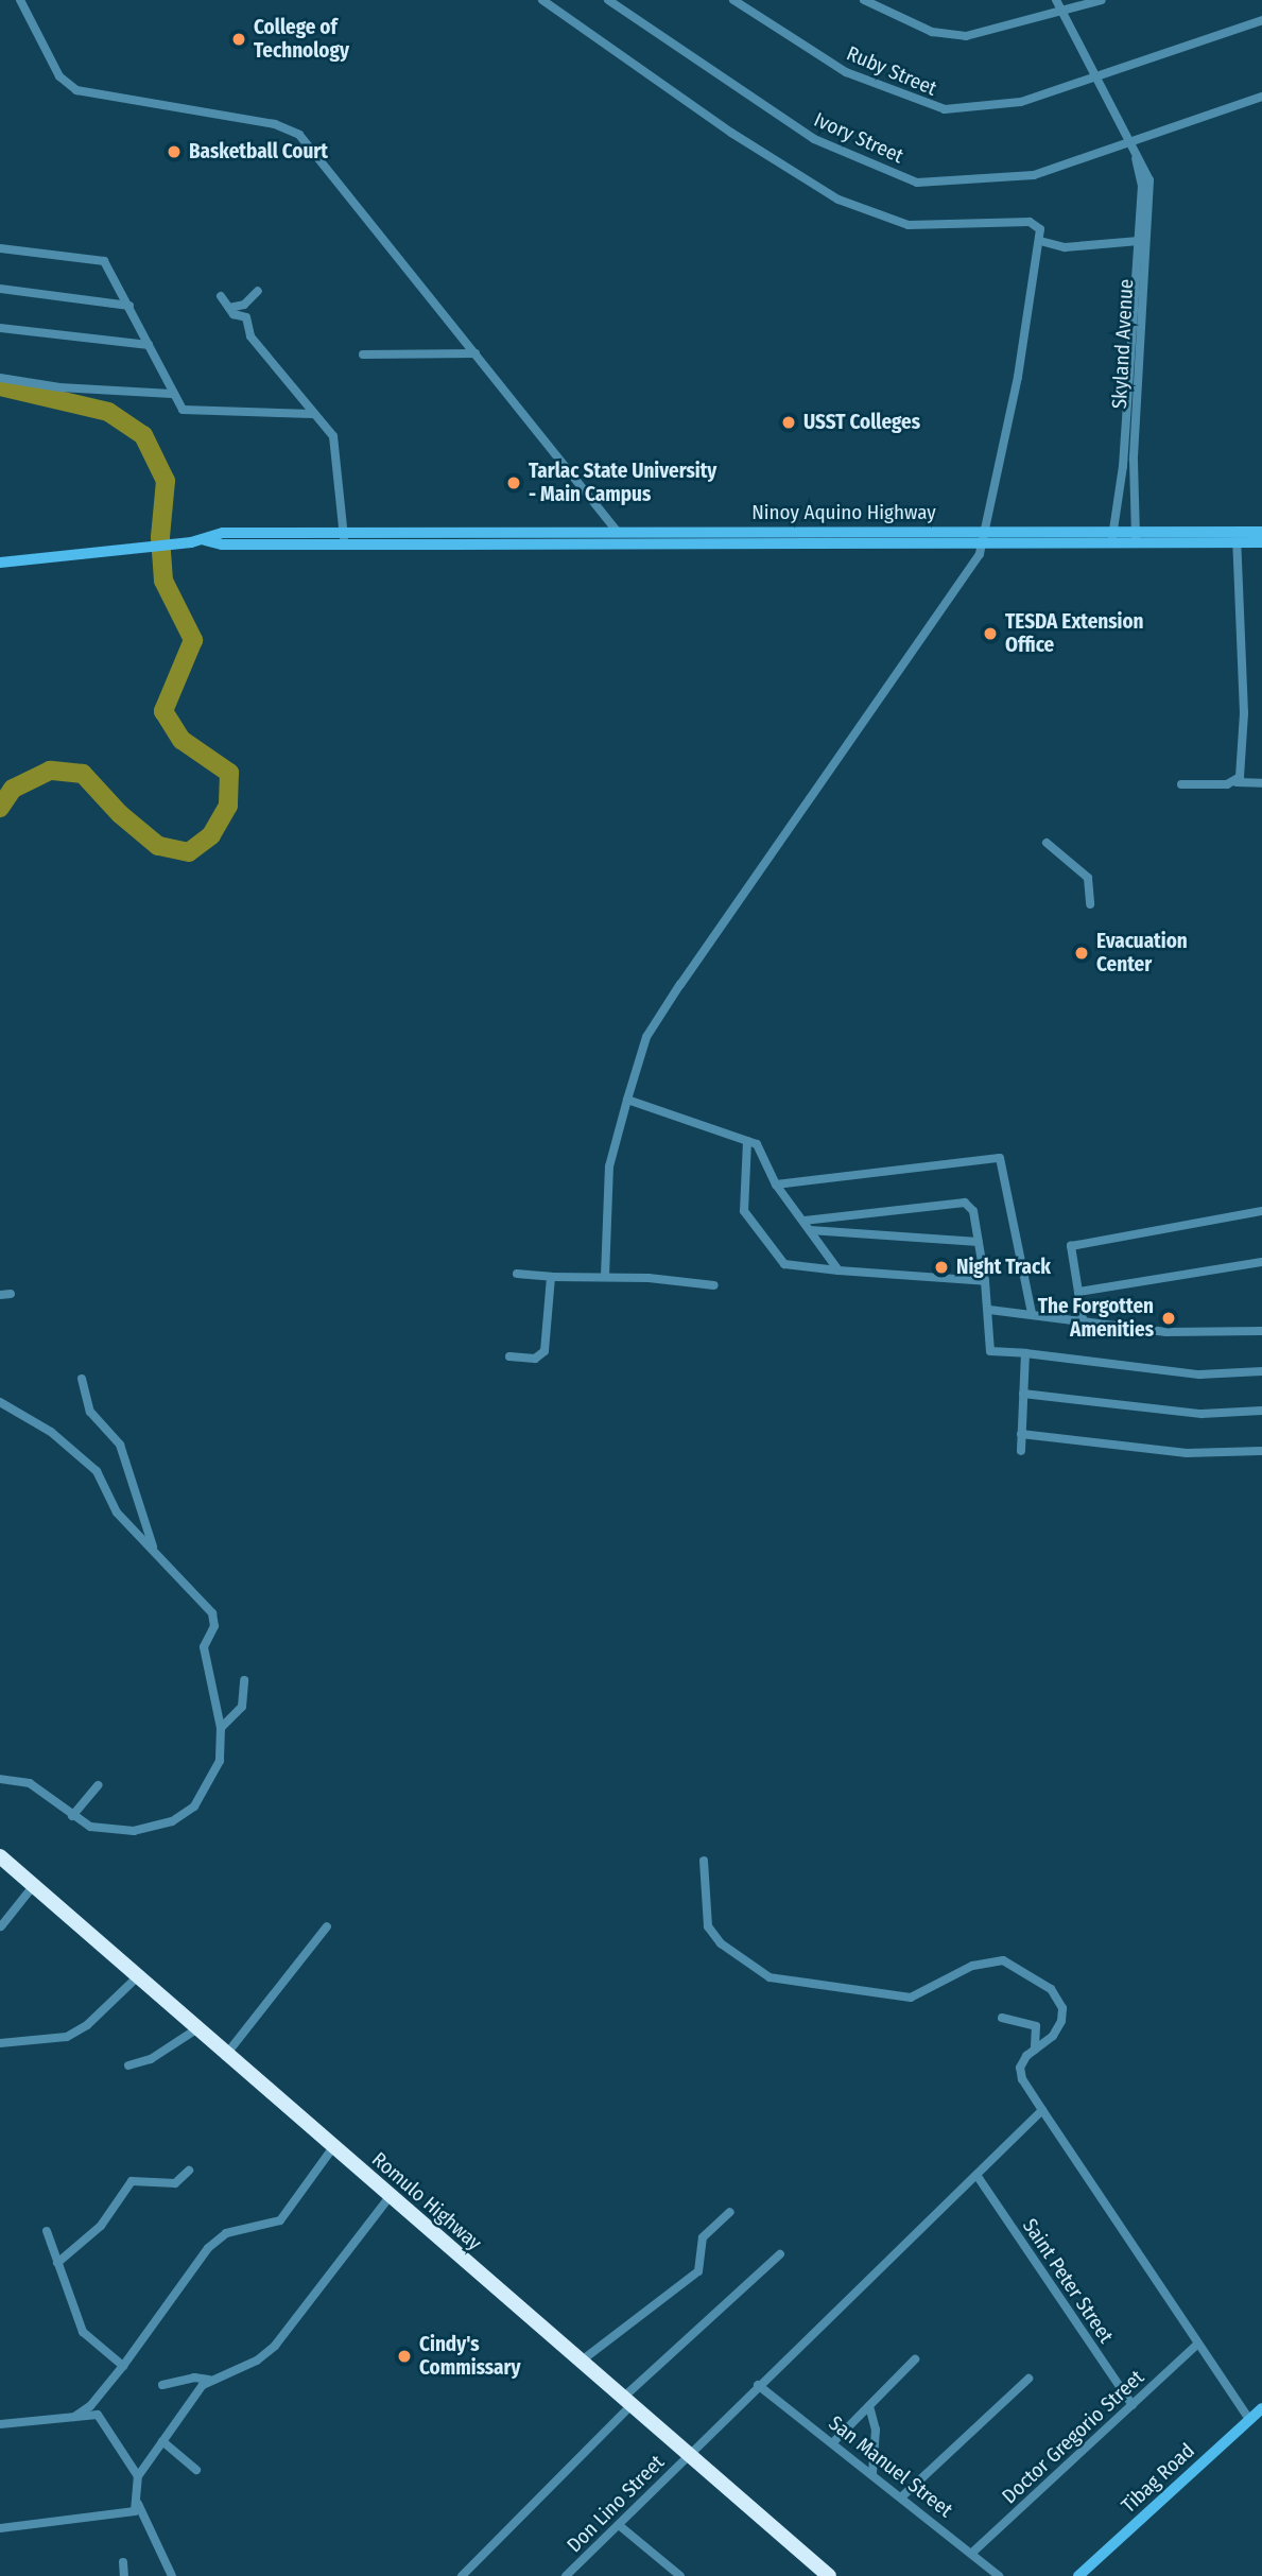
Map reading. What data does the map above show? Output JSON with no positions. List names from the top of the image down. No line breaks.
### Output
{"streets":{"highway":["Romulo Highway"],"main road":["Ninoy Aquino Highway","Tibag Road"],"street":["Ruby Street","Ivory Street","Skyland Avenue","Saint Peter Street","Doctor Gregorio Street","San Manuel Street","Don Lino Street"]},"crossings":[["Ruby Street","Skyland Avenue"],["Ivory Street","Skyland Avenue"],["Skyland Avenue","Ninoy Aquino Highway"],["Romulo Highway","Don Lino Street"],["Saint Peter Street","Doctor Gregorio Street"],["Saint Peter Street","Don Lino Street"],["Doctor Gregorio Street","San Manuel Street"],["San Manuel Street","Don Lino Street"]],"places":["College of Technology","Basketball Court","USST Colleges","Tarlac State University - Main Campus","TESDA Extension Office","Evacuation Center","Night Track","The Forgotten Amenities","Cindy's Commissary"]}
